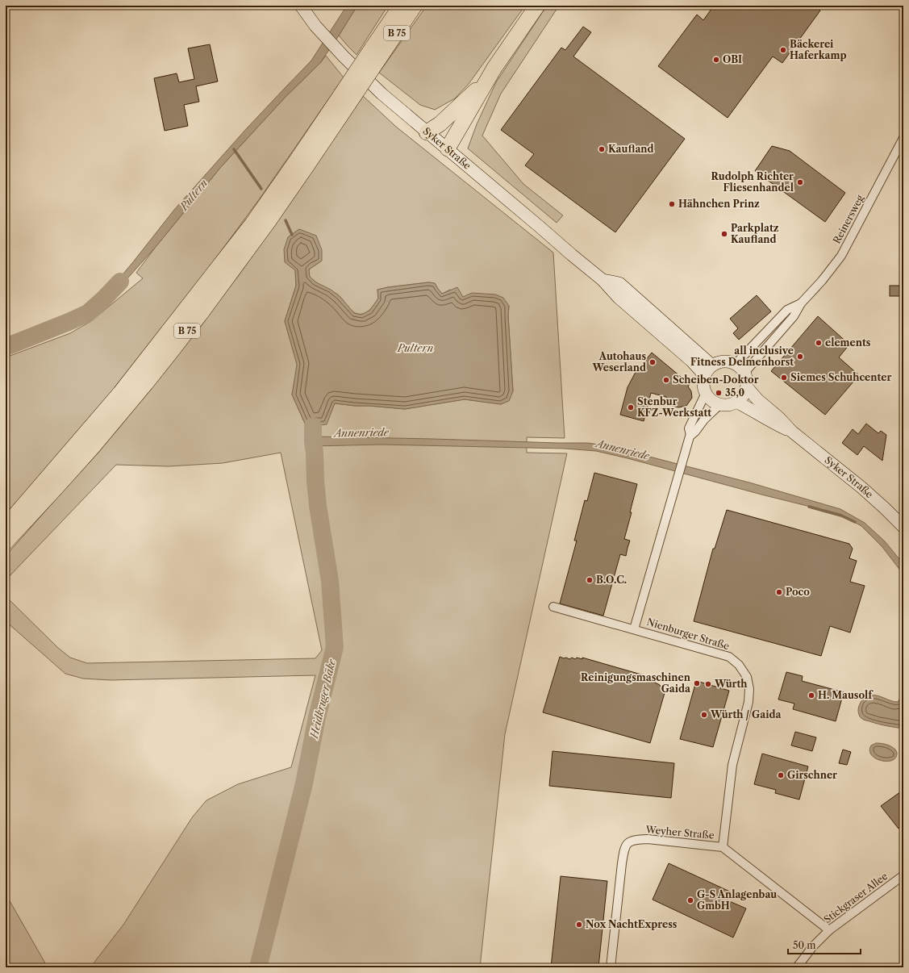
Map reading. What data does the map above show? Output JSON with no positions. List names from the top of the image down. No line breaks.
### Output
{"streets":{"highway":["B 75"],"main road":["Syker Straße"],"street":["Reinersweg","Nienburger Straße","Weyher Straße","Stickgraser Allee"]},"crossings":[["Syker Straße","Reinersweg"],["Syker Straße","Nienburger Straße"],["Reinersweg","Nienburger Straße"],["Nienburger Straße","Weyher Straße"],["Weyher Straße","Stickgraser Allee"]],"water":["Pultern","Annenriede","Heidkruger Bäke"],"places":["Bäckerei Haferkamp","OBI","Kaufland","Rudolph Richter Fliesenhandel","Hähnchen Prinz","Parkplatz Kaufland","elements","all inclusive Fitness Delmenhorst","Autohaus Weserland","Siemes Schuhcenter","Scheiben-Doktor","35,0","Stenbur KFZ-Werkstatt","B.O.C.","Poco","Reinigungsmaschinen Gaida","Würth","H. Mausolf","Würth / Gaida","Girschner","G-S Anlagenbau GmbH","Nox NachtExpress"],"scale_bar":"50 m"}
